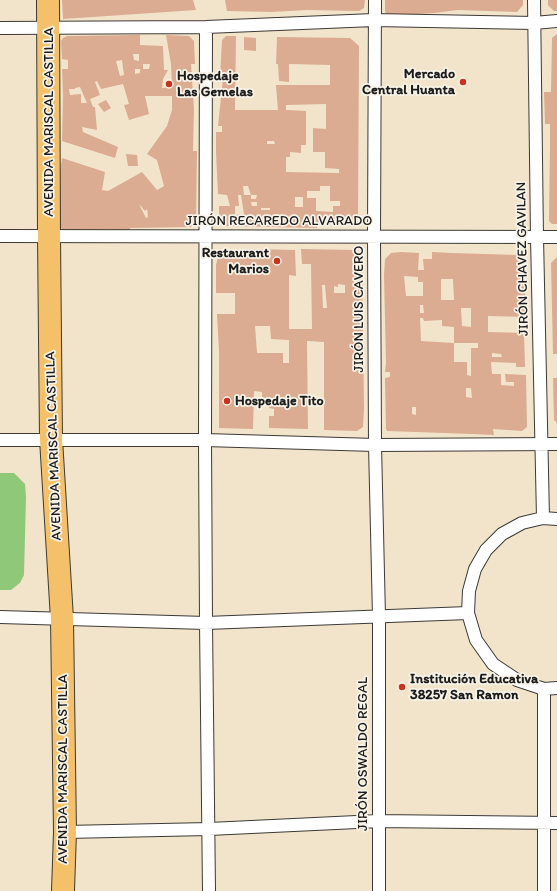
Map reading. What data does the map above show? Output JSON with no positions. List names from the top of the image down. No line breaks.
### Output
{"streets":{"highway":["AVENIDA MARISCAL CASTILLA"],"street":["JIRÓN RECAREDO ALVARADO","JIRÓN CHAVEZ GAVILAN","JIRÓN LUIS CAVERO","JIRÓN OSWALDO REGAL"]},"crossings":[["AVENIDA MARISCAL CASTILLA","JIRÓN RECAREDO ALVARADO"],["JIRÓN RECAREDO ALVARADO","JIRÓN CHAVEZ GAVILAN"],["JIRÓN RECAREDO ALVARADO","JIRÓN LUIS CAVERO"],["JIRÓN LUIS CAVERO","JIRÓN OSWALDO REGAL"]],"places":["Mercado Central Huanta","Hospedaje Las Gemelas","Restaurant Marios","Hospedaje Tito","Institución Educativa 38257 San Ramon"]}
